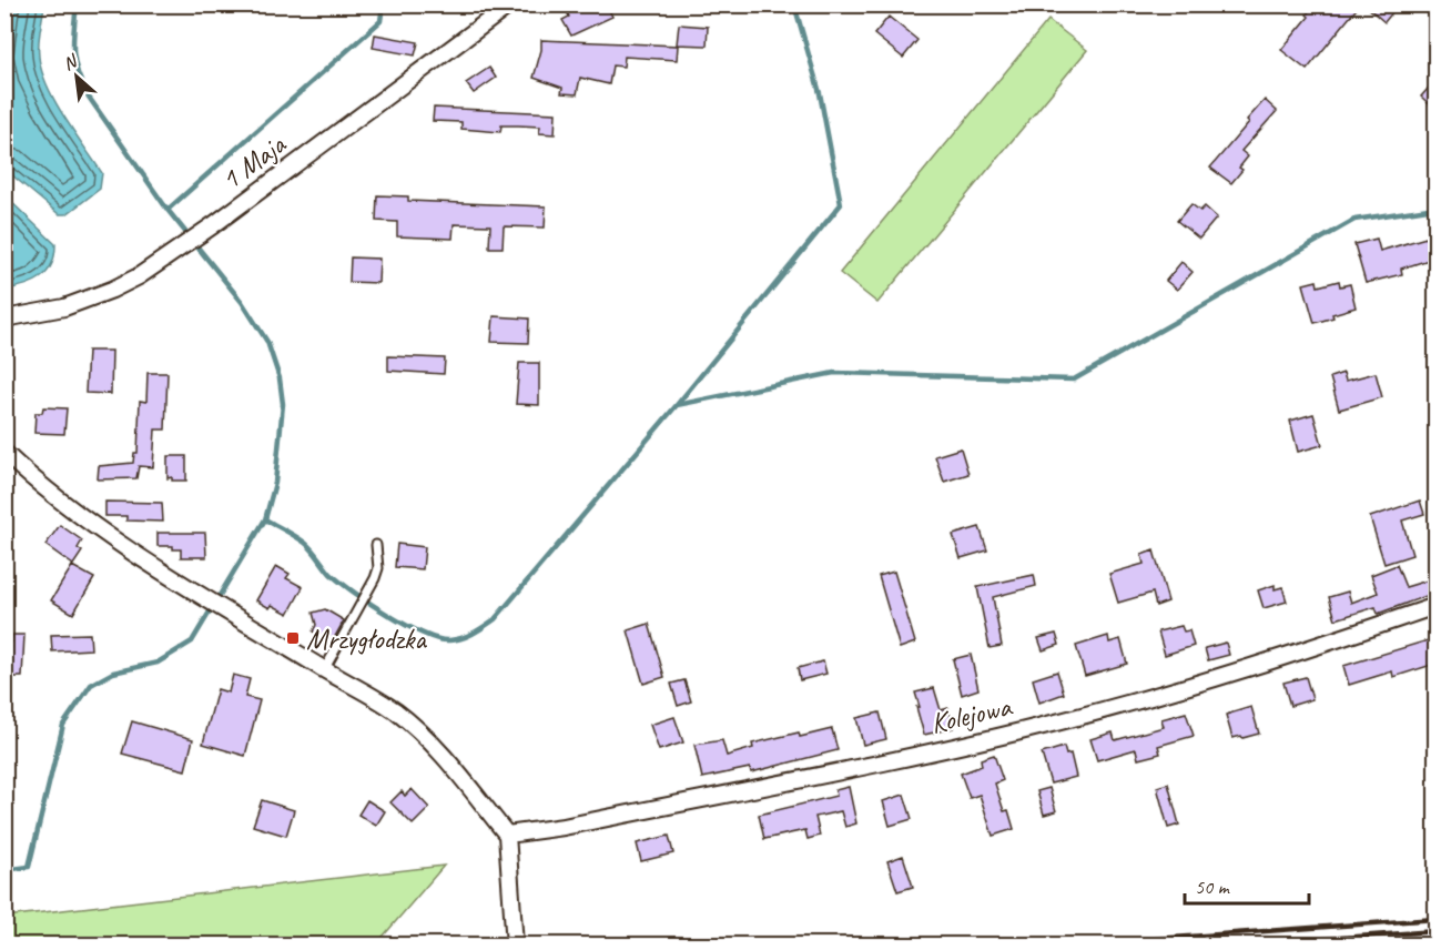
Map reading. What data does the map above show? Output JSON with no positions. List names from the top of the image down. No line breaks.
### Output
{"streets":{"street":["1 Maja","Kolejowa"]},"places":{"transit":["Mrzygłodzka"]},"scale_bar":"50 m","north":"top left"}
